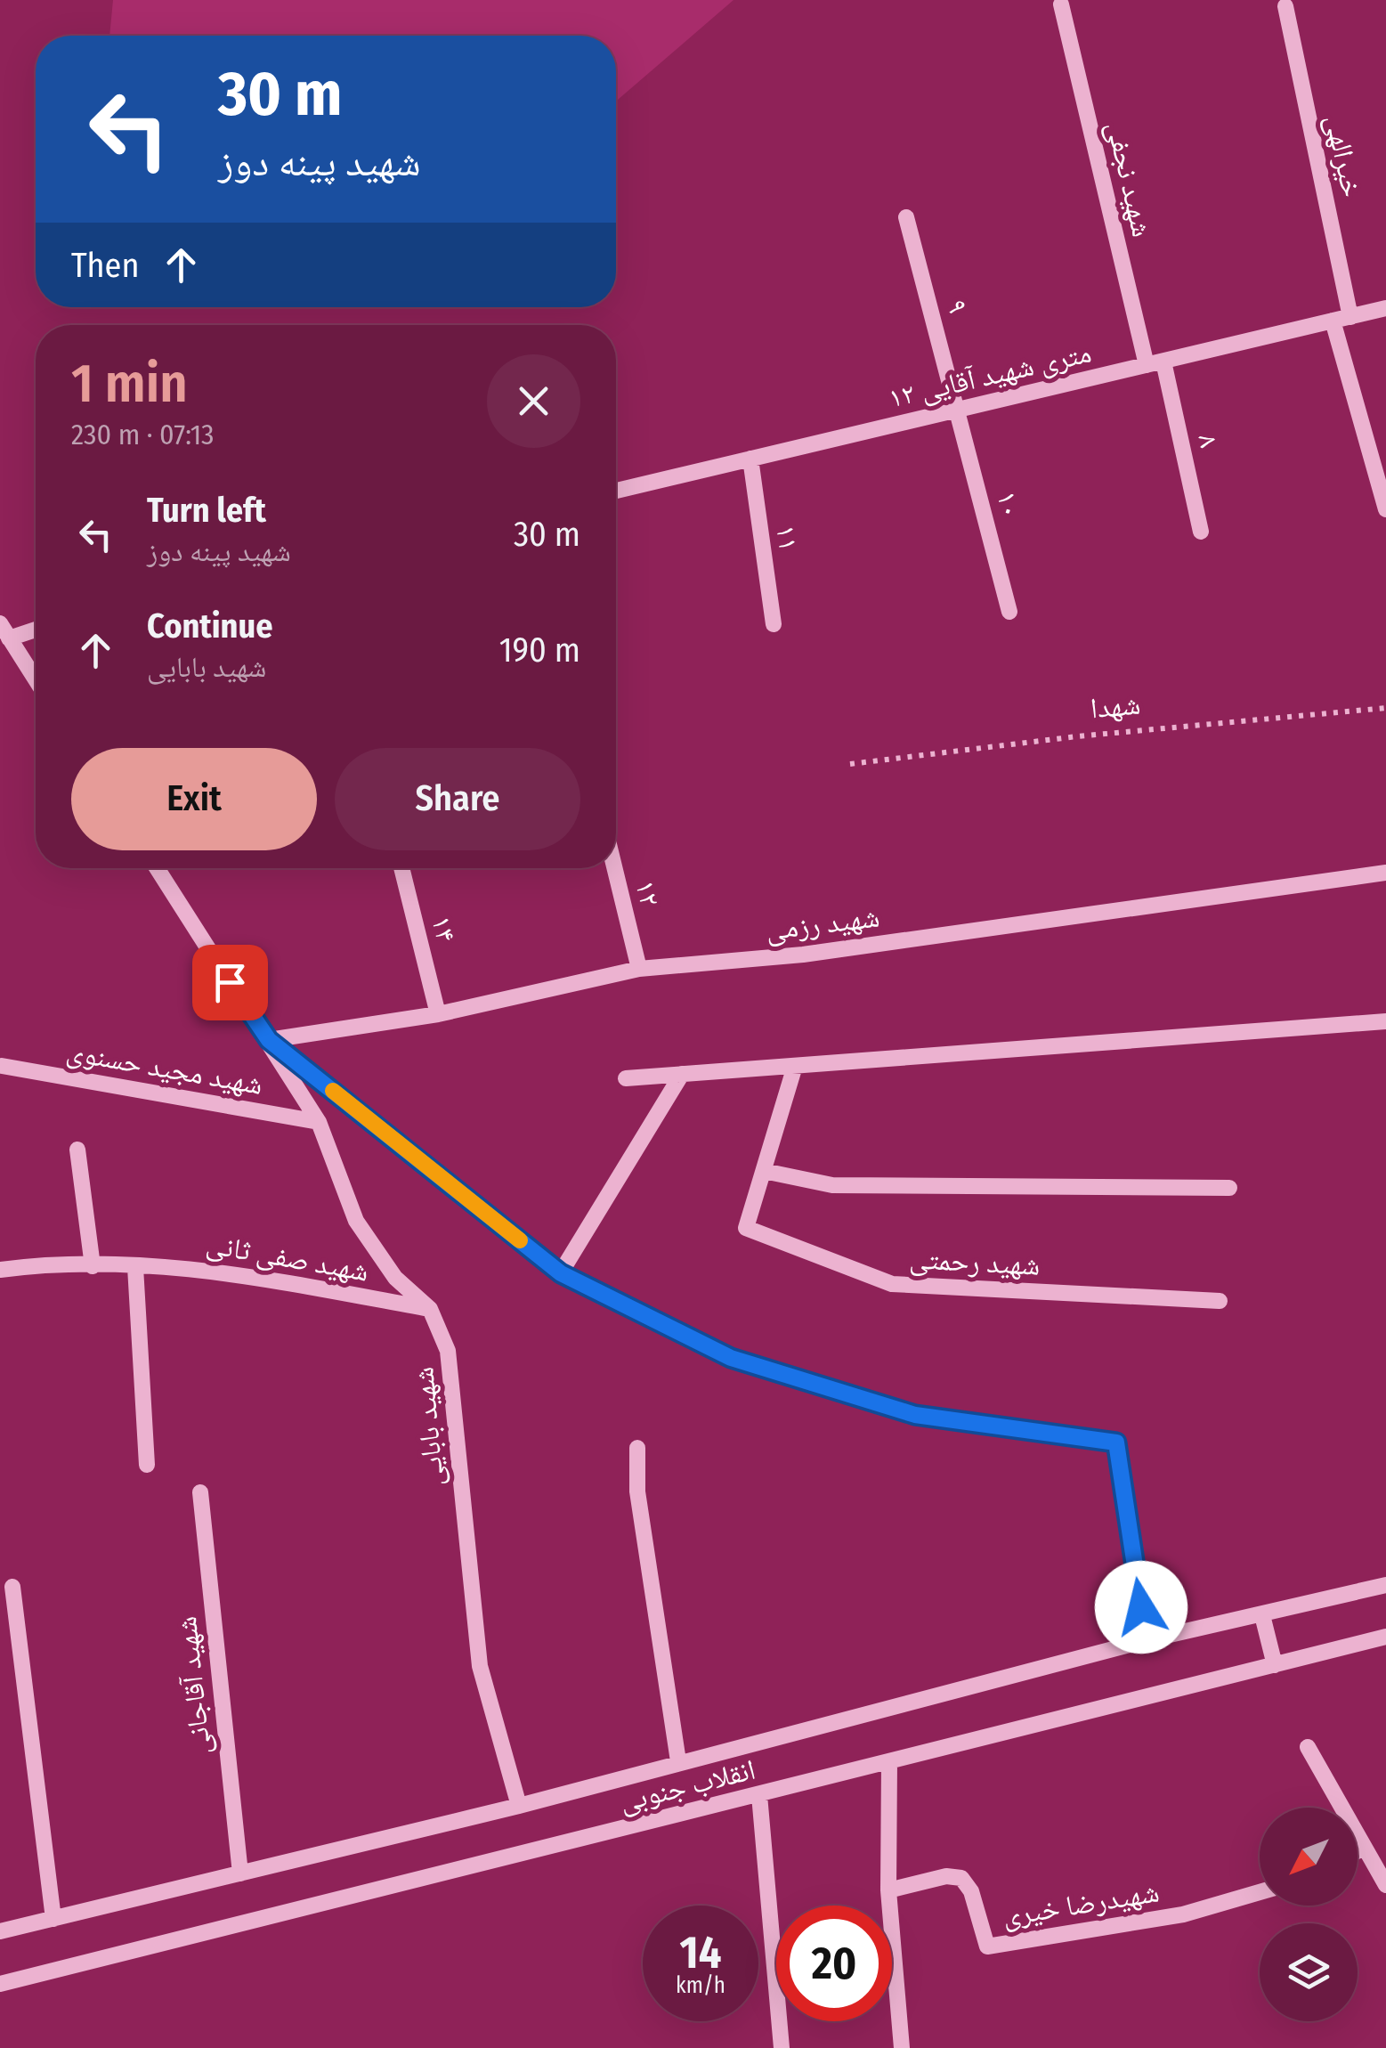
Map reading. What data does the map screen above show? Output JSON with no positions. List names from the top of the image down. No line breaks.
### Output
{"streets":{"street":["خیرالهی","شهید نجفی","۹","۱۲ متری شهید آقایی","۸","۱۰","۱۱","۱۲","شهید رزمی","۱۴","شهید مجید حسنوی","شهید صفی ثانی","شهید رحمتی","شهید بابایی","شهید آقاجانی","انقلاب جنوبی","شهیدرضا خیری"],"path":["شهدا"]},"crossings":[["خیرالهی","۱۲ متری شهید آقایی"],["شهید نجفی","۱۲ متری شهید آقایی"],["۹","۱۲ متری شهید آقایی"],["۹","۱۰"],["۱۲ متری شهید آقایی","۸"],["۱۲ متری شهید آقایی","۱۰"],["۱۲ متری شهید آقایی","۱۱"],["۱۲","شهید رزمی"],["شهید رزمی","۱۴"],["شهید رزمی","شهید بابایی"],["شهید مجید حسنوی","شهید بابایی"],["شهید صفی ثانی","شهید بابایی"],["شهید بابایی","انقلاب جنوبی"],["شهید آقاجانی","انقلاب جنوبی"]],"north":"bottom left","page":{"turn":["30 m","شهید پینه دوز"],"then":"Then","heading":["1 min","230 m · 07:13"],"list":[{"name":"Turn left","note":"شهید پینه دوز","value":"30 m"},{"name":"Continue","note":"شهید بابایی","value":"190 m"}],"buttons":["Exit","Share"],"speed":"14 km/h","limit":"20"}}
